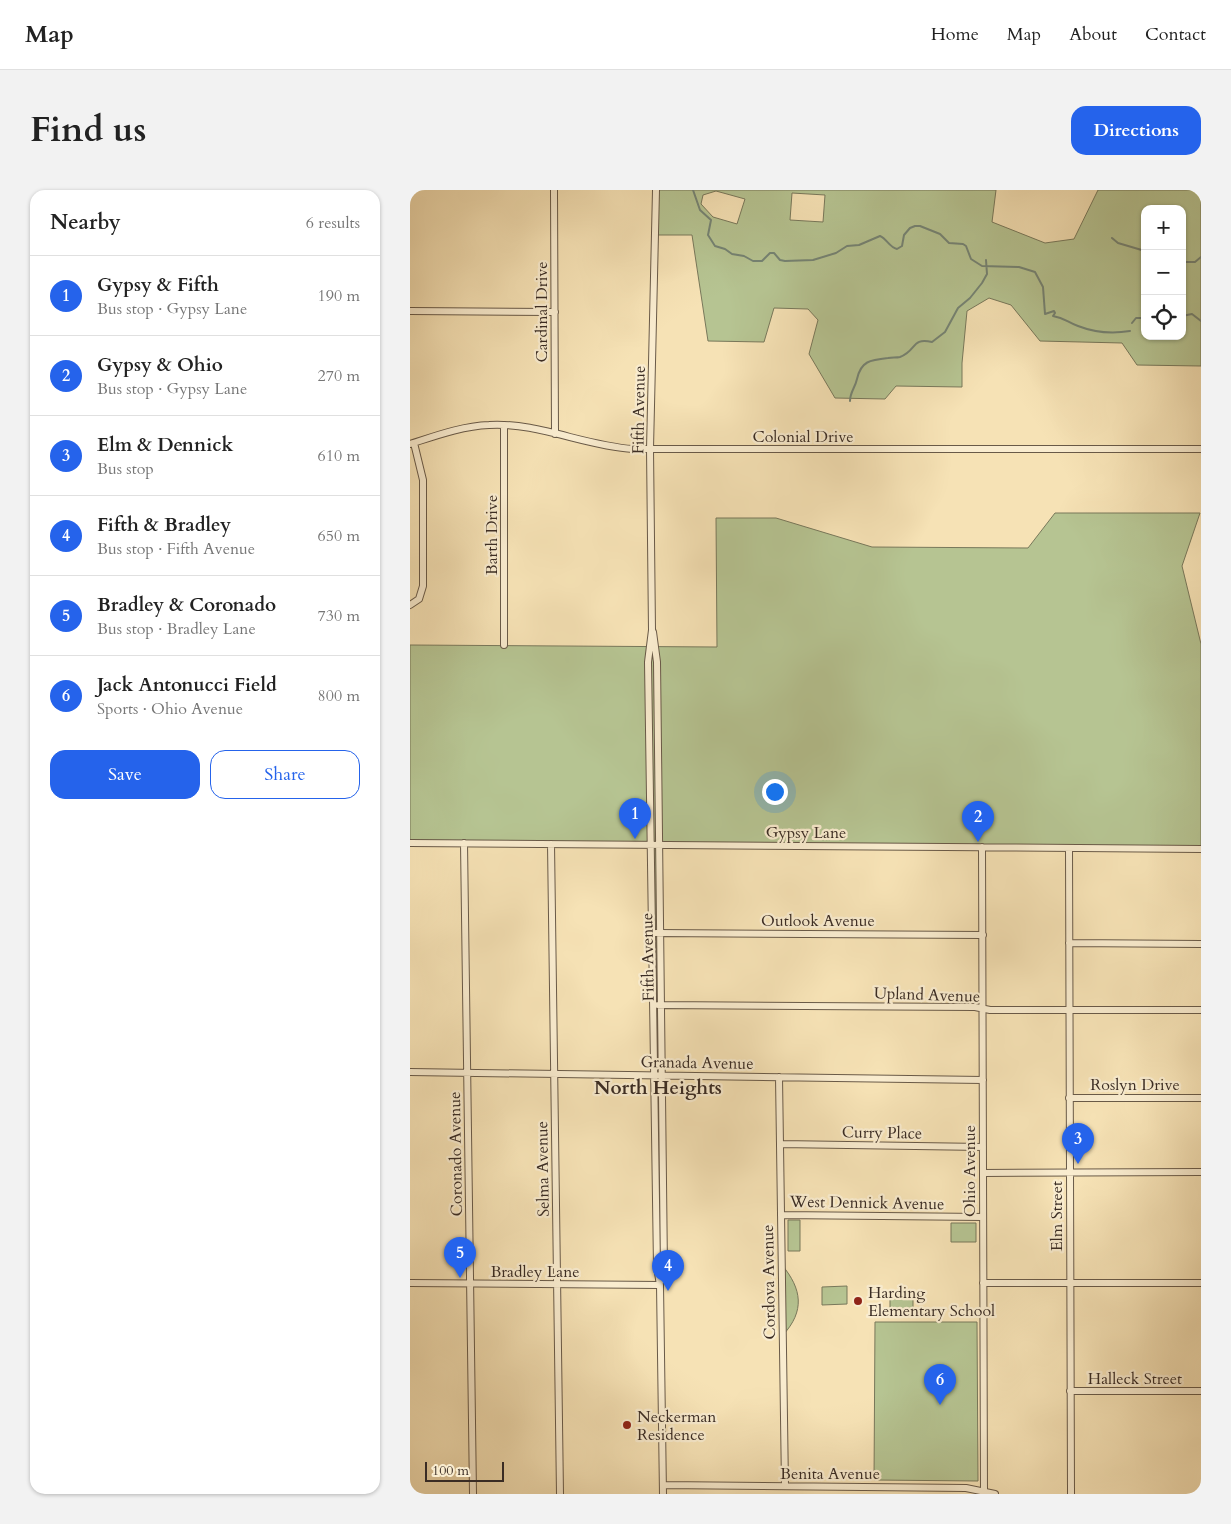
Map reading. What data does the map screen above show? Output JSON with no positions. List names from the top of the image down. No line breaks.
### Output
{"streets":{"street":["Cardinal Drive","Fifth Avenue","Colonial Drive","Barth Drive","Gypsy Lane","Outlook Avenue","Upland Avenue","Granada Avenue","Roslyn Drive","Curry Place","Coronado Avenue","Selma Avenue","Ohio Avenue","West Dennick Avenue","Elm Street","Bradley Lane","Cordova Avenue","Halleck Street","Benita Avenue"]},"crossings":[["Cardinal Drive","Colonial Drive"],["Fifth Avenue","Colonial Drive"],["Fifth Avenue","Gypsy Lane"],["Fifth Avenue","Outlook Avenue"],["Fifth Avenue","Upland Avenue"],["Fifth Avenue","Granada Avenue"],["Fifth Avenue","Bradley Lane"],["Fifth Avenue","Benita Avenue"],["Colonial Drive","Barth Drive"],["Gypsy Lane","Coronado Avenue"],["Gypsy Lane","Selma Avenue"],["Gypsy Lane","Ohio Avenue"],["Gypsy Lane","Elm Street"],["Outlook Avenue","Ohio Avenue"],["Upland Avenue","Ohio Avenue"],["Upland Avenue","Elm Street"],["Granada Avenue","Coronado Avenue"],["Granada Avenue","Selma Avenue"],["Granada Avenue","Ohio Avenue"],["Granada Avenue","Cordova Avenue"],["Roslyn Drive","Elm Street"],["Curry Place","Ohio Avenue"],["Curry Place","Cordova Avenue"],["Coronado Avenue","Bradley Lane"],["Selma Avenue","Bradley Lane"],["Ohio Avenue","West Dennick Avenue"],["Ohio Avenue","Benita Avenue"],["West Dennick Avenue","Cordova Avenue"],["Elm Street","Halleck Street"],["Cordova Avenue","Benita Avenue"]],"districts":["North Heights"],"places":["Harding Elementary School","Neckerman Residence"],"scale_bar":"100 m","page":{"header":"Map","nav":["Home","Map","About","Contact"],"title":"Find us","buttons":["Directions",["Save","Share"]],"heading":["Nearby","6 results"],"map_buttons":["+","−"],"list":[{"mark":"1","name":"Gypsy & Fifth","note":"Bus stop · Gypsy Lane","value":"190 m"},{"mark":"2","name":"Gypsy & Ohio","note":"Bus stop · Gypsy Lane","value":"270 m"},{"mark":"3","name":"Elm & Dennick","note":"Bus stop","value":"610 m"},{"mark":"4","name":"Fifth & Bradley","note":"Bus stop · Fifth Avenue","value":"650 m"},{"mark":"5","name":"Bradley & Coronado","note":"Bus stop · Bradley Lane","value":"730 m"},{"mark":"6","name":"Jack Antonucci Field","note":"Sports · Ohio Avenue","value":"800 m"}],"pins":["1","2","3","5","4","6"],"scale":"100 m"}}
